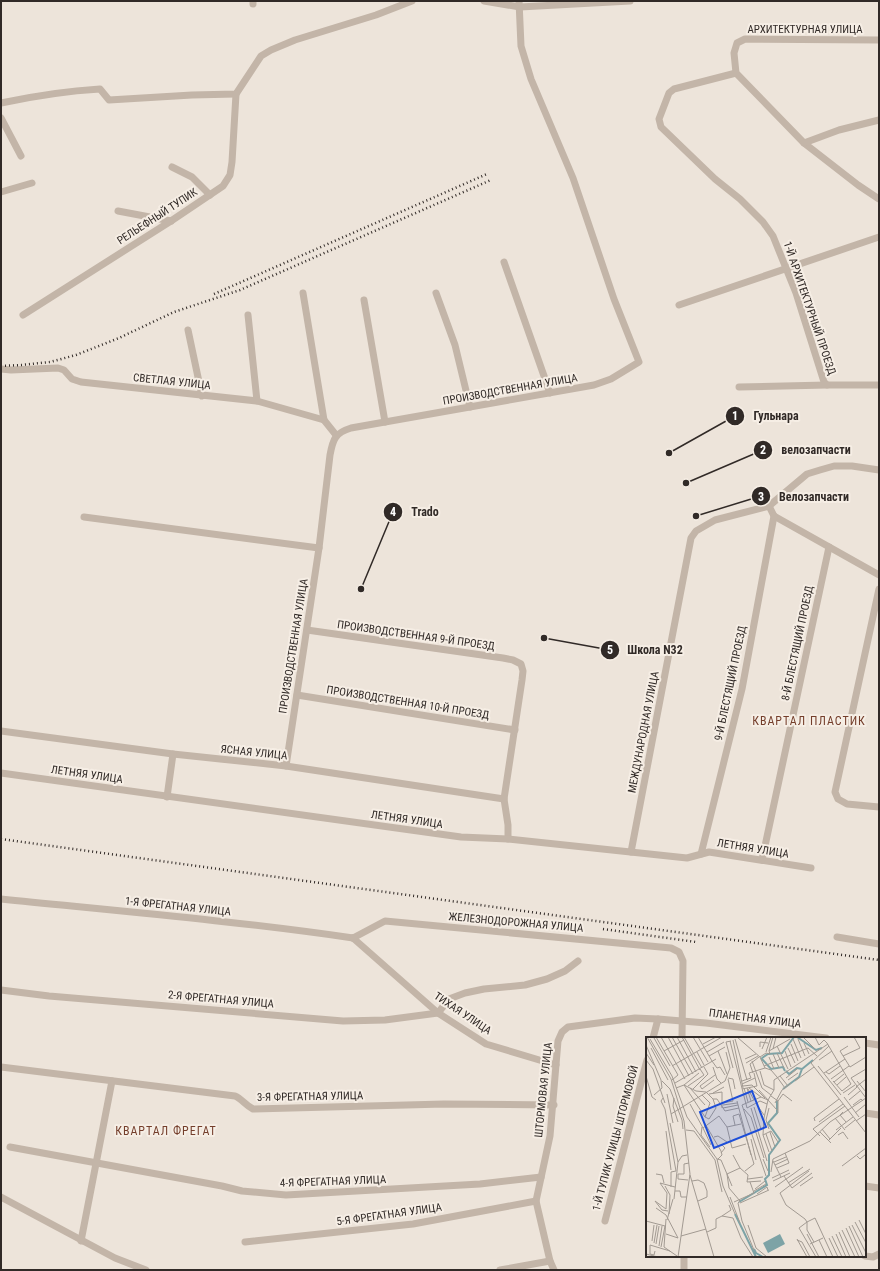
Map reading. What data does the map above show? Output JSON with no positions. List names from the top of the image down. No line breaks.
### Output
{"streets":{"street":["АРХИТЕКТУРНАЯ УЛИЦА","РЕЛЬЕФНЫЙ ТУПИК","1-Й АРХИТЕКТУРНЫЙ ПРОЕЗД","СВЕТЛАЯ УЛИЦА","ПРОИЗВОДСТВЕННАЯ УЛИЦА","ПРОИЗВОДСТВЕННАЯ 9-Й ПРОЕЗД","8-Й БЛЕСТЯЩИЙ ПРОЕЗД","9-Й БЛЕСТЯЩИЙ ПРОЕЗД","ПРОИЗВОДСТВЕННАЯ 10-Й ПРОЕЗД","МЕЖДУНАРОДНАЯ УЛИЦА","ЯСНАЯ УЛИЦА","ЛЕТНЯЯ УЛИЦА","1-Я ФРЕГАТНАЯ УЛИЦА","ЖЕЛЕЗНОДОРОЖНАЯ УЛИЦА","2-Я ФРЕГАТНАЯ УЛИЦА","ТИХАЯ УЛИЦА","ПЛАНЕТНАЯ УЛИЦА","ШТОРМОВАЯ УЛИЦА","3-Я ФРЕГАТНАЯ УЛИЦА","1-Й ТУПИК УЛИЦЫ ШТОРМОВОЙ","4-Я ФРЕГАТНАЯ УЛИЦА","5-Я ФРЕГАТНАЯ УЛИЦА"]},"crossings":[["АРХИТЕКТУРНАЯ УЛИЦА","1-Й АРХИТЕКТУРНЫЙ ПРОЕЗД"],["ПРОИЗВОДСТВЕННАЯ УЛИЦА","ПРОИЗВОДСТВЕННАЯ 9-Й ПРОЕЗД"],["ПРОИЗВОДСТВЕННАЯ УЛИЦА","ПРОИЗВОДСТВЕННАЯ 10-Й ПРОЕЗД"],["ПРОИЗВОДСТВЕННАЯ УЛИЦА","ЯСНАЯ УЛИЦА"],["ПРОИЗВОДСТВЕННАЯ 9-Й ПРОЕЗД","ПРОИЗВОДСТВЕННАЯ 10-Й ПРОЕЗД"],["8-Й БЛЕСТЯЩИЙ ПРОЕЗД","ЛЕТНЯЯ УЛИЦА"],["9-Й БЛЕСТЯЩИЙ ПРОЕЗД","ЛЕТНЯЯ УЛИЦА"],["МЕЖДУНАРОДНАЯ УЛИЦА","ЛЕТНЯЯ УЛИЦА"],["1-Я ФРЕГАТНАЯ УЛИЦА","ЖЕЛЕЗНОДОРОЖНАЯ УЛИЦА"],["1-Я ФРЕГАТНАЯ УЛИЦА","ТИХАЯ УЛИЦА"],["ЖЕЛЕЗНОДОРОЖНАЯ УЛИЦА","ТИХАЯ УЛИЦА"],["ЖЕЛЕЗНОДОРОЖНАЯ УЛИЦА","ПЛАНЕТНАЯ УЛИЦА"],["ЖЕЛЕЗНОДОРОЖНАЯ УЛИЦА","ШТОРМОВАЯ УЛИЦА"],["2-Я ФРЕГАТНАЯ УЛИЦА","ТИХАЯ УЛИЦА"],["ТИХАЯ УЛИЦА","ШТОРМОВАЯ УЛИЦА"],["ПЛАНЕТНАЯ УЛИЦА","ШТОРМОВАЯ УЛИЦА"],["ШТОРМОВАЯ УЛИЦА","3-Я ФРЕГАТНАЯ УЛИЦА"],["ШТОРМОВАЯ УЛИЦА","4-Я ФРЕГАТНАЯ УЛИЦА"],["ШТОРМОВАЯ УЛИЦА","5-Я ФРЕГАТНАЯ УЛИЦА"]],"districts":["КВАРТАЛ ПЛАСТИК","КВАРТАЛ ФРЕГАТ"],"places":["Гульнара","велозапчасти","Велозапчасти","Trado","Школа N32"]}
